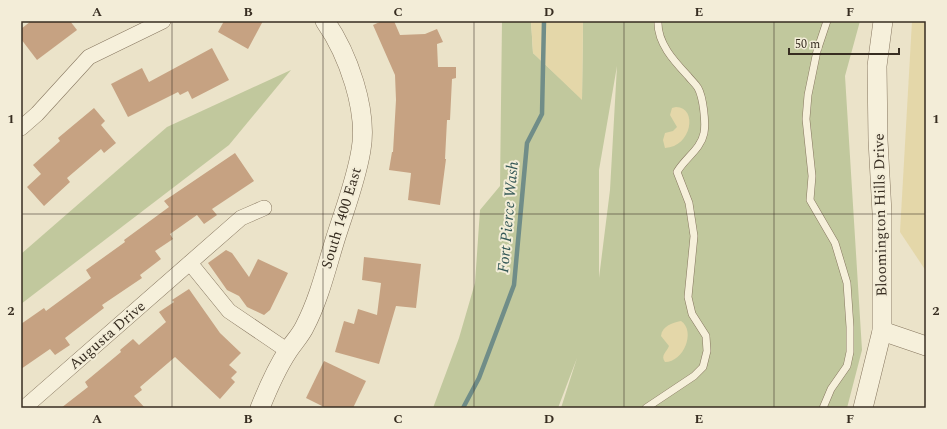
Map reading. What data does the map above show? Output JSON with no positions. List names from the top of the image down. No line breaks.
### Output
{"streets":{"street":["Bloomington Hills Drive","South 1400 East","Augusta Drive"]},"water":["Fort Pierce Wash"],"scale_bar":"50 m","grid":{"columns":["A","B","C","D","E","F"],"rows":["1","2"]}}
